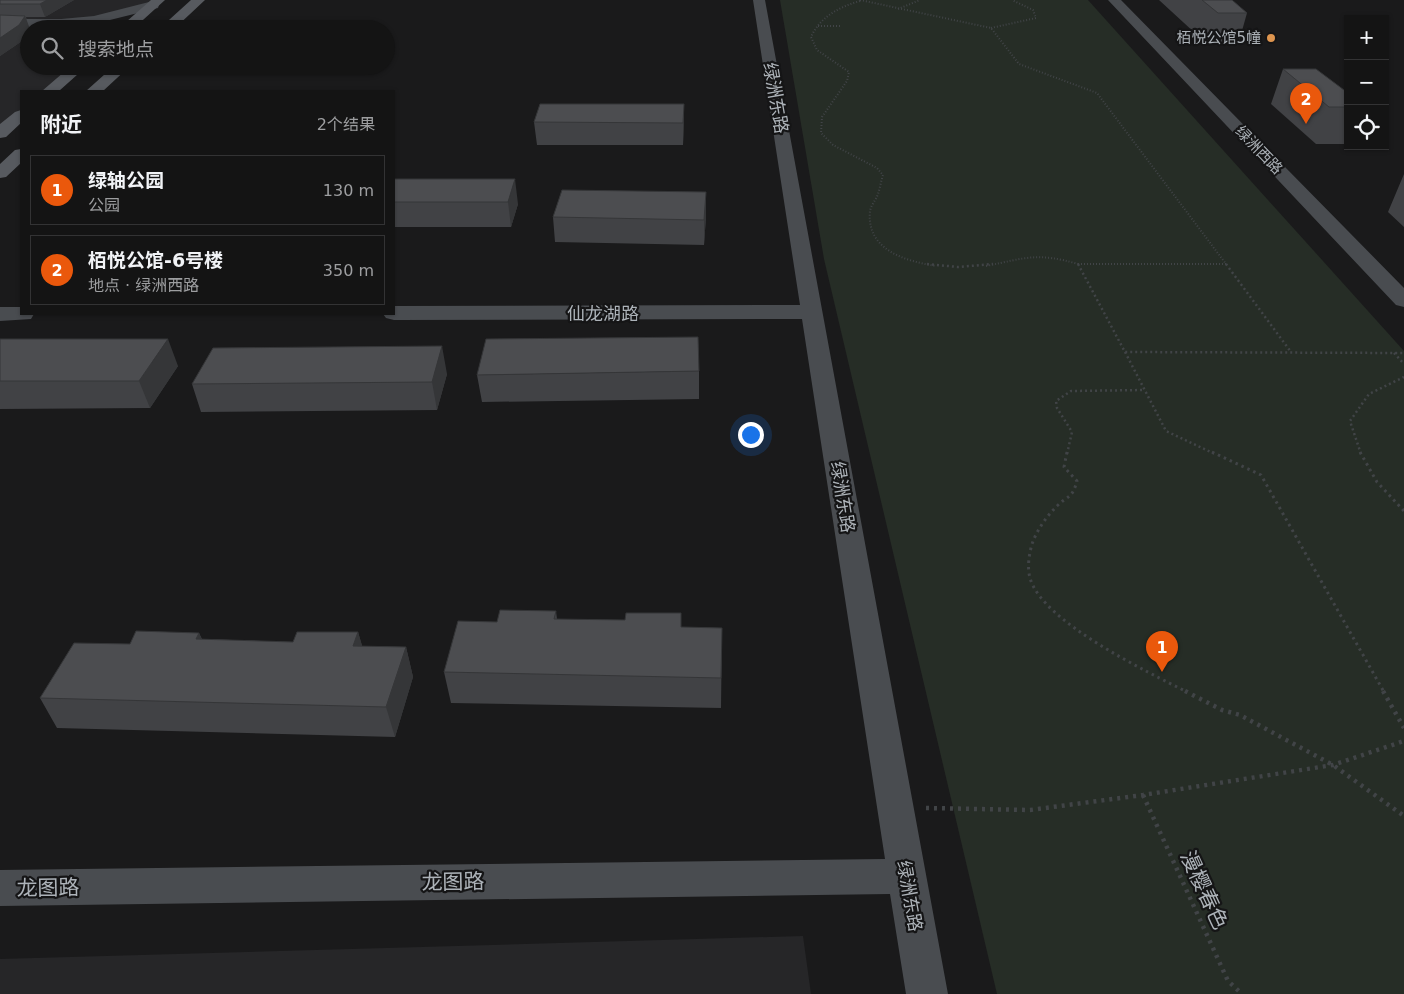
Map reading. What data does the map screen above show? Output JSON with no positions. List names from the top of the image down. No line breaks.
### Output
{"streets":{"street":["绿洲东路","绿洲西路","仙龙湖路","龙图路"],"path":["漫樱春色"]},"crossings":[["绿洲东路","仙龙湖路"],["绿洲东路","龙图路"]],"places":["栢悦公馆5幢"],"page":{"map_buttons":["+","−"],"search":"搜索地点","pins":["2","1"],"heading":["附近","2个结果"],"list":[{"mark":"1","name":"绿轴公园","note":"公园","value":"130 m"},{"mark":"2","name":"栢悦公馆-6号楼","note":"地点 · 绿洲西路","value":"350 m"}]}}
